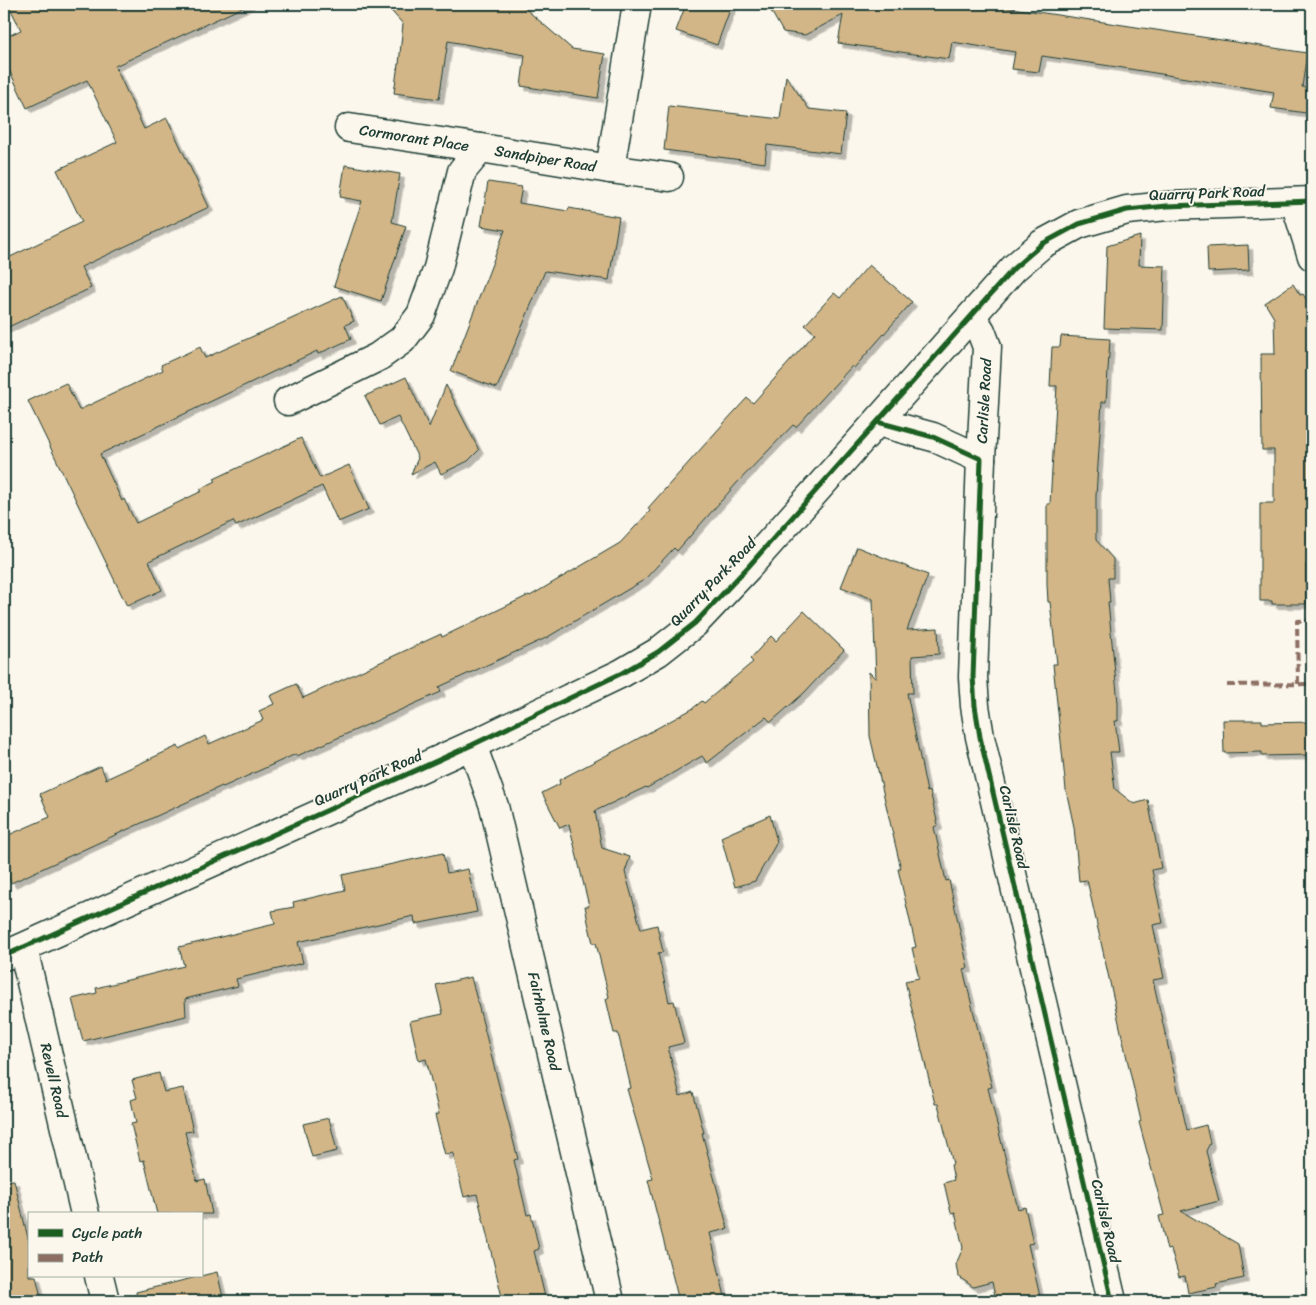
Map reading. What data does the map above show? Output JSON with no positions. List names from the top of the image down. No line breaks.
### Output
{"streets":{"street":["Cormorant Place","Sandpiper Road","Quarry Park Road","Carlisle Road","Fairholme Road","Revell Road"]},"crossings":[["Cormorant Place","Sandpiper Road"],["Quarry Park Road","Carlisle Road"],["Quarry Park Road","Fairholme Road"],["Quarry Park Road","Revell Road"]],"legend":["Cycle path","Path"]}
